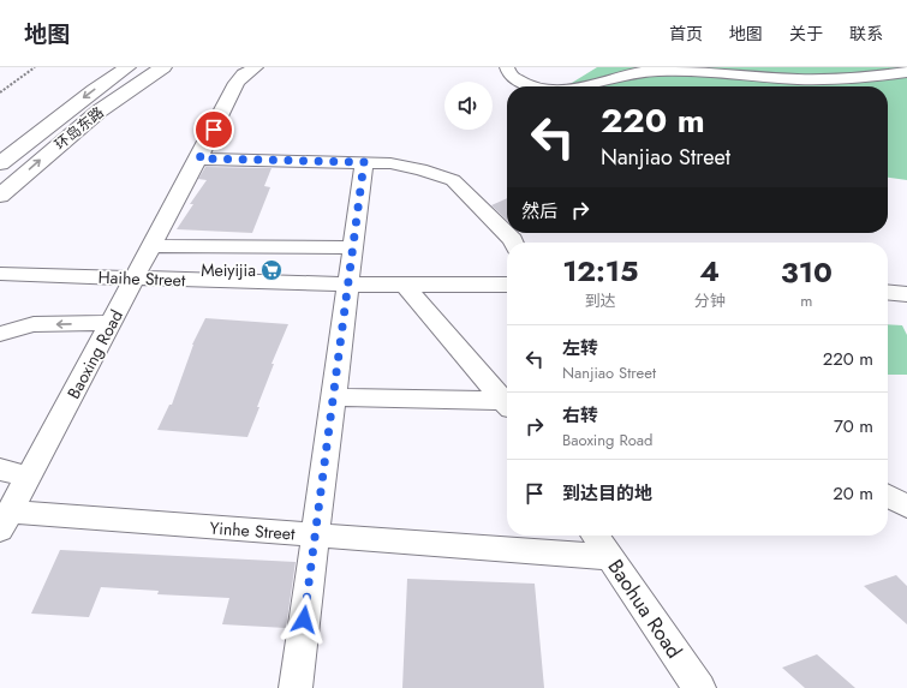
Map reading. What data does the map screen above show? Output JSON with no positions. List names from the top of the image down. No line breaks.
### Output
{"streets":{"main road":["环岛东路"],"street":["Haihe Street","Baoxing Road","Yinhe Street","Baohua Road"]},"crossings":[["Haihe Street","Baoxing Road"],["Baoxing Road","Yinhe Street"],["Yinhe Street","Baohua Road"]],"places":{"supermarket":["Meiyijia"]},"page":{"header":"地图","nav":["首页","地图","关于","联系"],"turn":["220 m","Nanjiao Street"],"then":"然后","eta":["12:15","到达","4","分钟","310","m"],"list":[{"name":"左转","note":"Nanjiao Street","value":"220 m"},{"name":"右转","note":"Baoxing Road","value":"70 m"},{"name":"到达目的地","value":"20 m"}]}}
